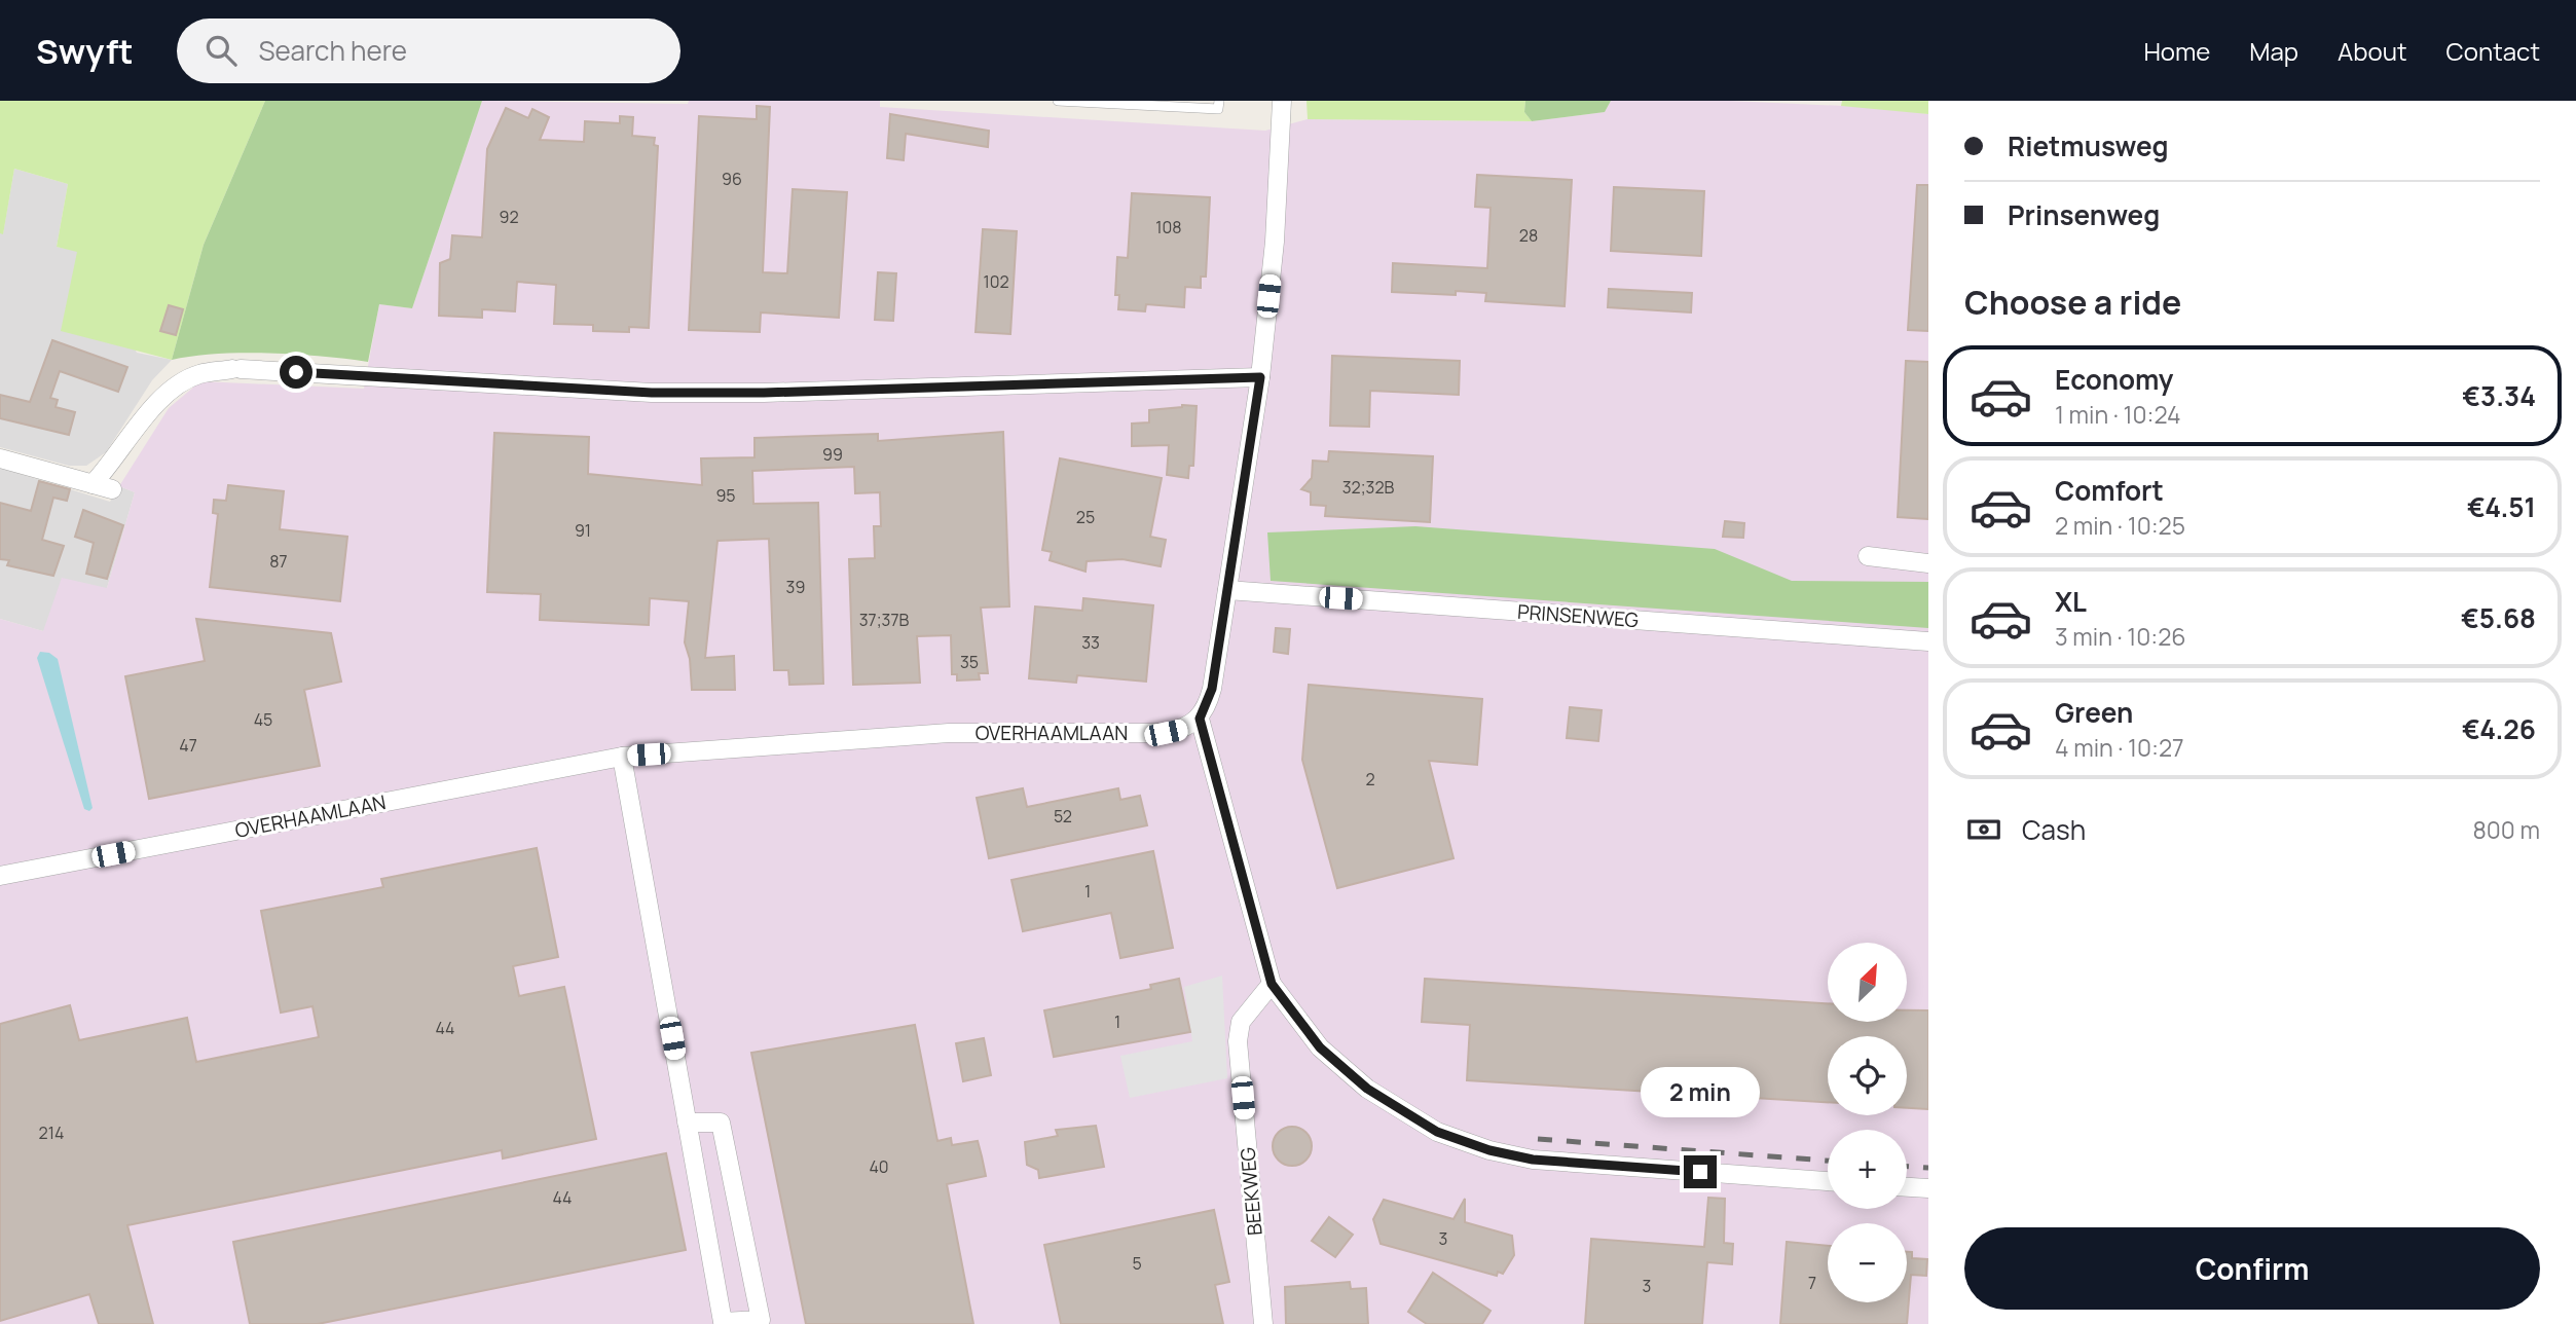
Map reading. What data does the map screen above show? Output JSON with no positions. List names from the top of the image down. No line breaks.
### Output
{"streets":{"street":["PRINSENWEG","OVERHAAMLAAN","BEEKWEG"]},"house_numbers":["96","92","108","28","102","99","32;32B","95","25","91","87","39","37;37B","33","35","45","47","2","52","1","1","44","214","40","44","3","5","7","3"],"north":"top right","page":{"header":"Swyft","search":"Search here","nav":["Home","Map","About","Contact"],"banner":["Rietmusweg","Prinsenweg"],"heading":"Choose a ride","list":[{"name":"Economy","note":"1 min · 10:24","value":"€3.34"},{"name":"Comfort","note":"2 min · 10:25","value":"€4.51"},{"name":"XL","note":"3 min · 10:26","value":"€5.68"},{"name":"Green","note":"4 min · 10:27","value":"€4.26"}],"pay":["Cash","800 m"],"map_buttons":["+","−"],"bubble":"2 min","buttons":"Confirm"}}
